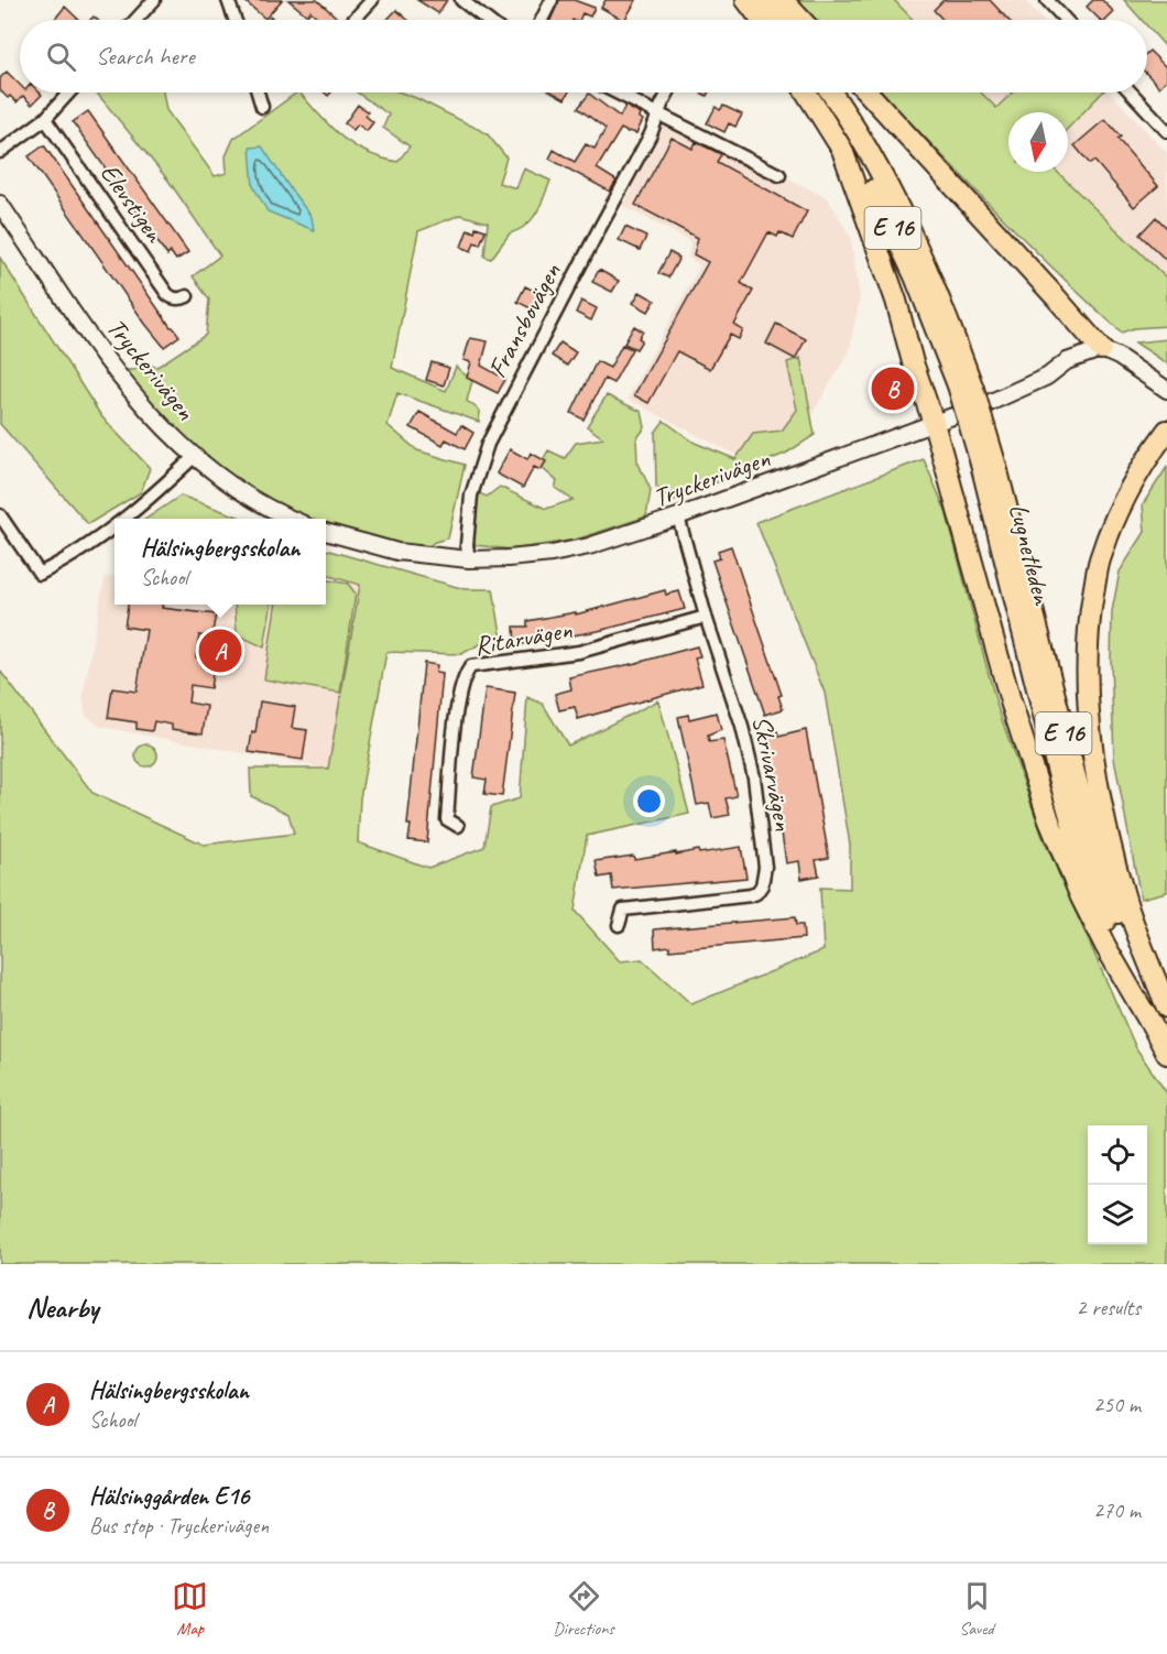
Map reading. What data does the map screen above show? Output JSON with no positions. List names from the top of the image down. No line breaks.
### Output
{"streets":{"highway":["E 16","Lugnetleden"],"street":["Elevstigen","Fransbovägen","Tryckerivägen","Ritarvägen","Skrivarvägen"]},"crossings":[["E 16","Tryckerivägen"],["E 16","Lugnetleden"],["Fransbovägen","Tryckerivägen"],["Tryckerivägen","Skrivarvägen"],["Ritarvägen","Skrivarvägen"]],"north":"bottom","page":{"search":"Search here","pins":["B","A"],"popup":["Hälsingbergsskolan","School"],"heading":["Nearby","2 results"],"list":[{"mark":"A","name":"Hälsingbergsskolan","note":"School","value":"250 m"},{"mark":"B","name":"Hälsinggården E16","note":"Bus stop · Tryckerivägen","value":"270 m"}],"nav":["Map","Directions","Saved"]}}
